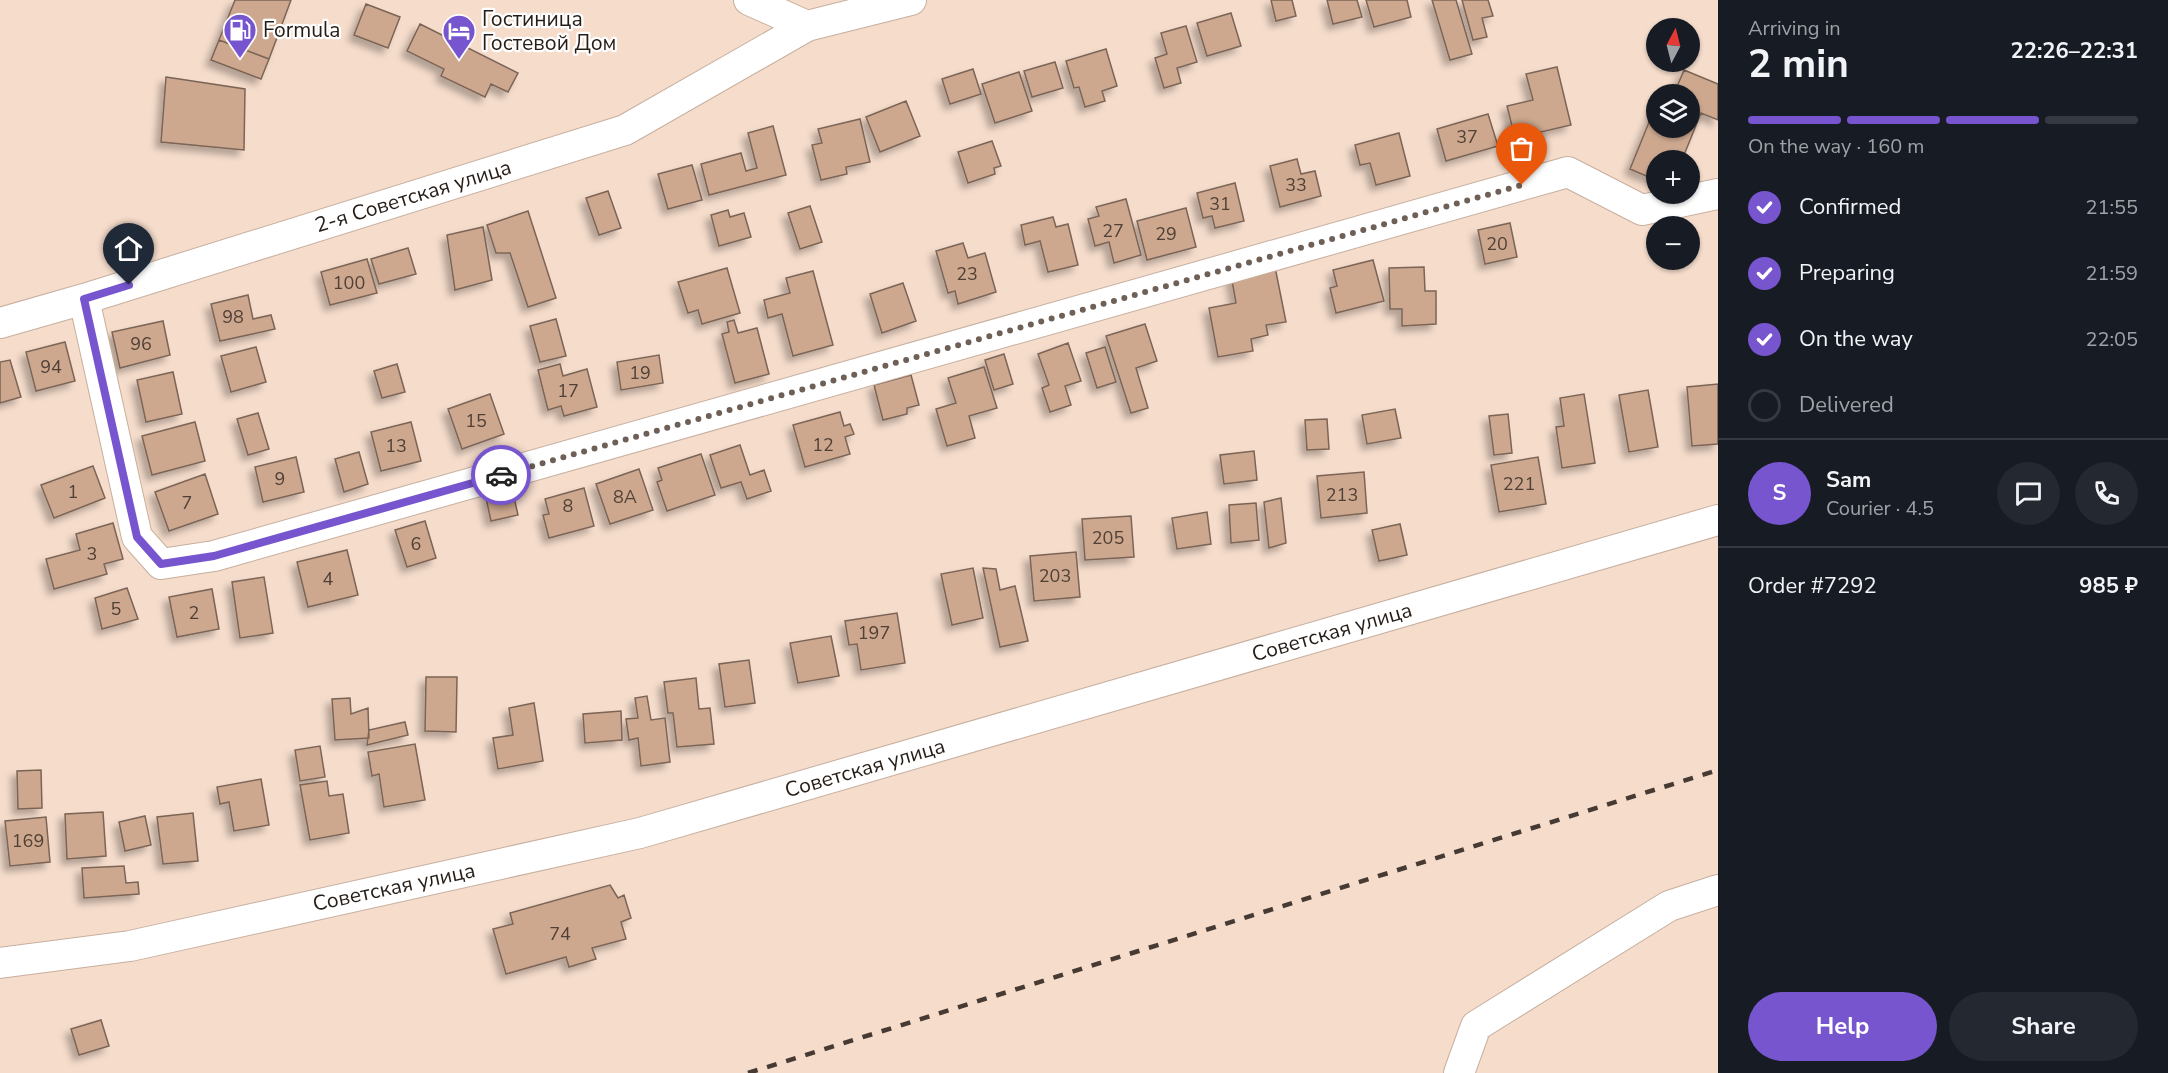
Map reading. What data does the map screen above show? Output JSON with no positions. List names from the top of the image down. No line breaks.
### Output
{"streets":{"street":["2-я Советская улица","Советская улица"]},"places":{"fuel station":["Formula"],"hotel":["Гостиница Гостевой Дом"]},"house_numbers":["37","33","31","27","29","20","23","100","98","96","94","19","17","15","12","13","9","221","1","213","8А","7","8","205","6","3","203","4","5","2","197","169","74"],"north":"top","page":{"heading":["2 min","Arriving in","22:26–22:31"],"panel":["Sam","Courier · 4.5","Order #7292","985 ₽"],"map_buttons":["+","−"],"bar":"On the way · 160 m","list":[["Confirmed","21:55"],["Preparing","21:59"],["On the way","22:05"],"Delivered"],"round":"S","buttons":["Help","Share"]}}
